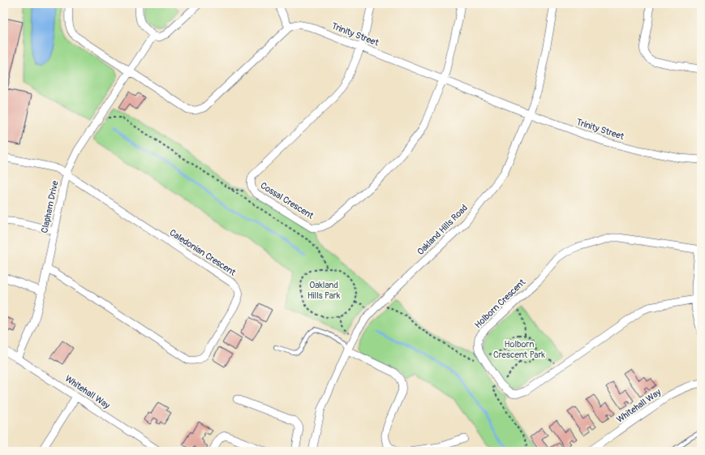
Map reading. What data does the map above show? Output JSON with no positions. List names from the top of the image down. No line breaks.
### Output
{"streets":{"street":["Trinity Street","Cossal Crescent","Clapham Drive","Oakland Hills Road","Caledonian Crescent","Holborn Crescent","Whitehall Way"]},"crossings":[["Trinity Street","Cossal Crescent"],["Trinity Street","Oakland Hills Road"],["Clapham Drive","Caledonian Crescent"],["Clapham Drive","Whitehall Way"]],"parks":["Oakland Hills Park","Holborn Crescent Park"]}
